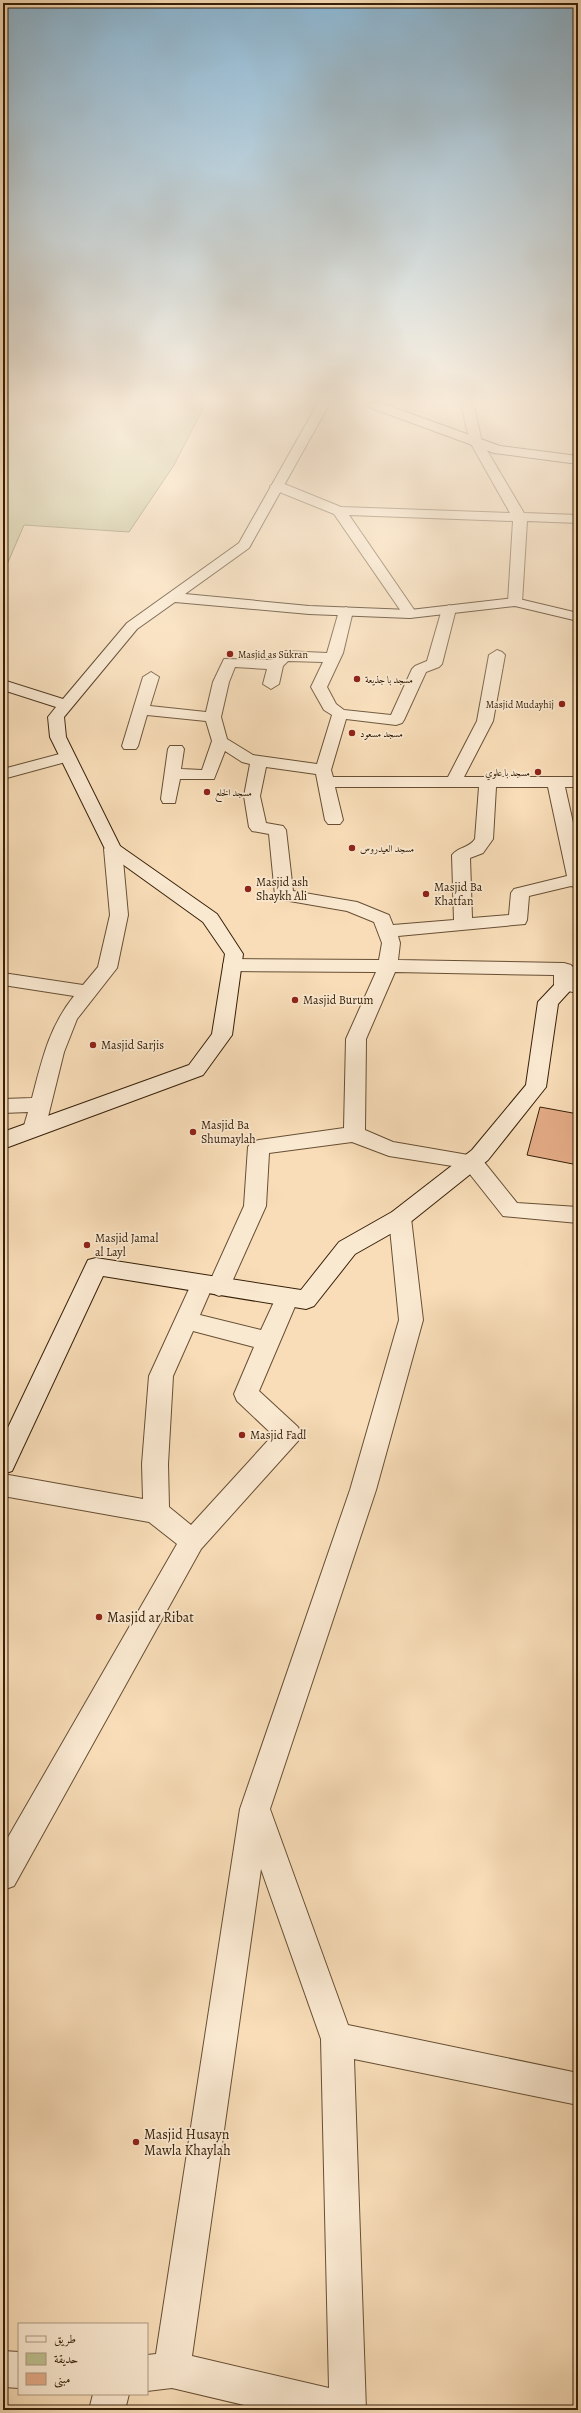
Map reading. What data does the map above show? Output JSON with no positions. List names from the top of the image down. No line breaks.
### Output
{"places":["Masjid as Sukran","مسجد با جذيعة","Masjid Mudayhij","مسجد مسعود","مسجد با علوي","مسجد الخلع","مسجد العيدروس","Masjid ash Shaykh Ali","Masjid Ba Khatfan","Masjid Burum","Masjid Sarjis","Masjid Ba Shumaylah","Masjid Jamal al Layl","Masjid Fadl","Masjid ar Ribat","Masjid Husayn Mawla Khaylah"],"legend":["طريق","حديقة","مبنى"]}
